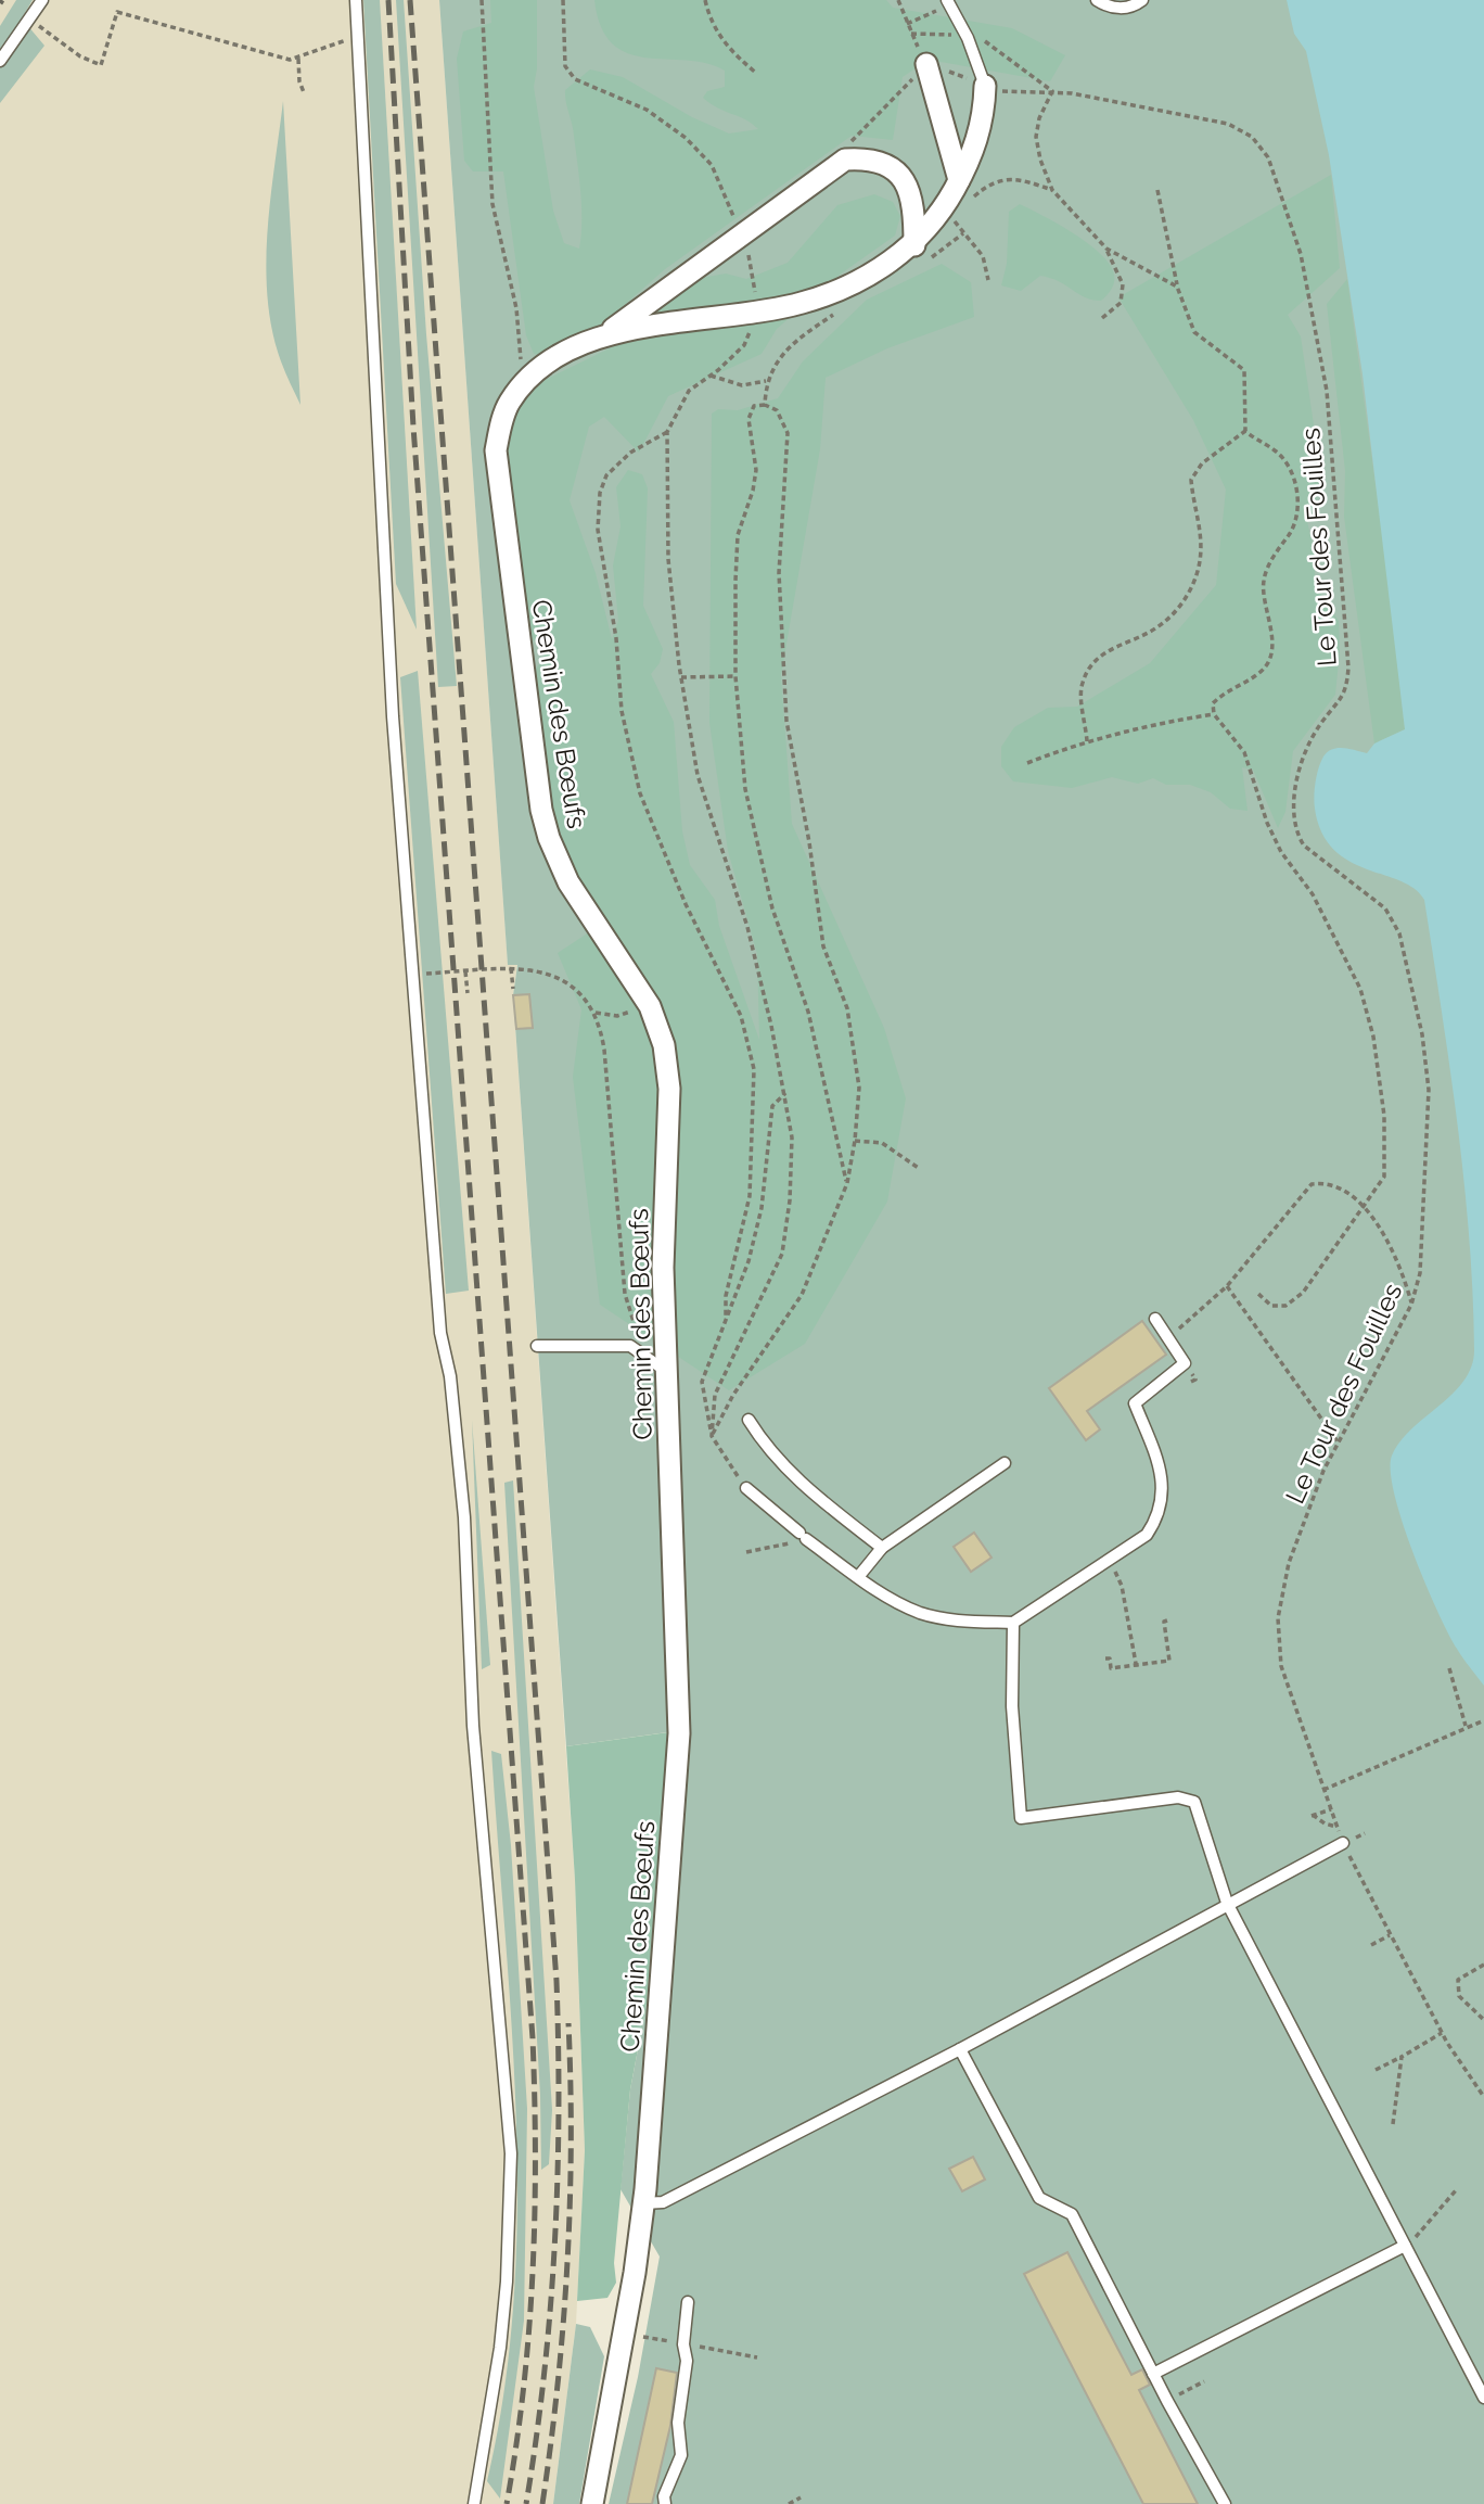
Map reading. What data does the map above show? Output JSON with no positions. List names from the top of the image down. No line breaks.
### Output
{"streets":{"street":["Chemin des Bœufs"],"path":["Le Tour des Fouilles"]},"crossings":[["Le Tour des Fouilles","Chemin des Bœufs"]]}
